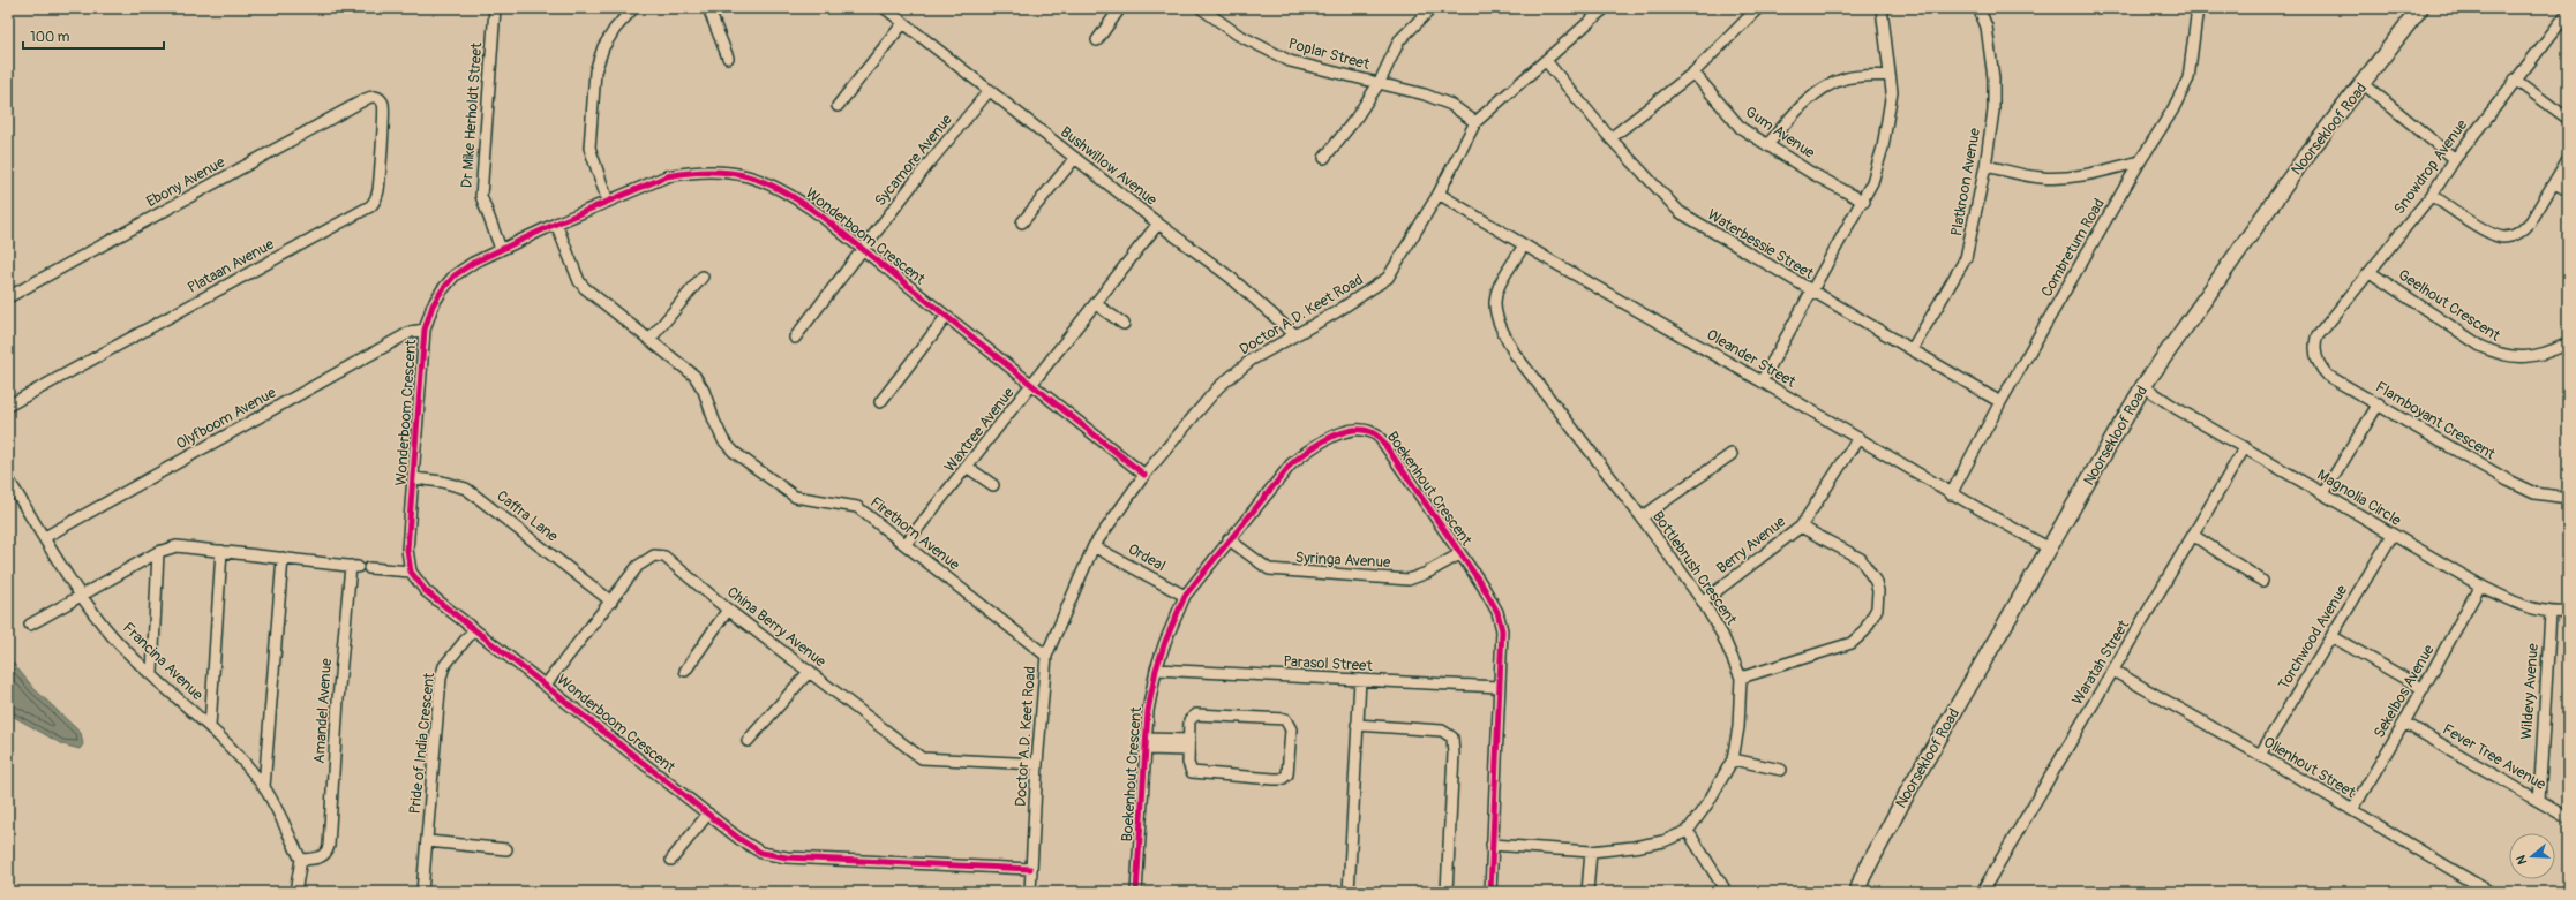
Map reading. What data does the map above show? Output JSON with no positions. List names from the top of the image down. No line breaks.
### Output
{"streets":{"street":["Poplar Street","Dr Mike Herholdt Street","Noorsekloof Road","Gum Avenue","Sycamore Avenue","Bushwillow Avenue","Snowdrop Avenue","Ebony Avenue","Platkroon Avenue","Wonderboom Crescent","Waterbessie Street","Combretum Road","Plataan Avenue","Geelhout Crescent","Doctor A.D. Keet Road","Oleander Street","Olyfboom Avenue","Flamboyant Crescent","Waxtree Avenue","Boekenhout Crescent","Magnolia Circle","Caffra Lane","Firethorn Avenue","Berry Avenue","Ordeal","Syringa Avenue","Bottlebrush Crescent","China Berry Avenue","Torchwood Avenue","Francina Avenue","Waratah Street","Parasol Street","Sekelbos Avenue","Wildevy Avenue","Amandel Avenue","Pride of India Crescent","Fever Tree Avenue","Olienhout Street"]},"crossings":[["Poplar Street","Doctor A.D. Keet Road"],["Dr Mike Herholdt Street","Wonderboom Crescent"],["Noorsekloof Road","Oleander Street"],["Noorsekloof Road","Magnolia Circle"],["Sycamore Avenue","Bushwillow Avenue"],["Sycamore Avenue","Wonderboom Crescent"],["Bushwillow Avenue","Doctor A.D. Keet Road"],["Bushwillow Avenue","Waxtree Avenue"],["Snowdrop Avenue","Geelhout Crescent"],["Snowdrop Avenue","Flamboyant Crescent"],["Ebony Avenue","Plataan Avenue"],["Platkroon Avenue","Waterbessie Street"],["Wonderboom Crescent","Doctor A.D. Keet Road"],["Wonderboom Crescent","Olyfboom Avenue"],["Wonderboom Crescent","Waxtree Avenue"],["Wonderboom Crescent","Caffra Lane"],["Wonderboom Crescent","Firethorn Avenue"],["Wonderboom Crescent","China Berry Avenue"],["Wonderboom Crescent","Pride of India Crescent"],["Waterbessie Street","Combretum Road"],["Waterbessie Street","Doctor A.D. Keet Road"],["Combretum Road","Oleander Street"],["Doctor A.D. Keet Road","Oleander Street"],["Doctor A.D. Keet Road","Firethorn Avenue"],["Doctor A.D. Keet Road","Ordeal"],["Doctor A.D. Keet Road","China Berry Avenue"],["Oleander Street","Berry Avenue"],["Oleander Street","Bottlebrush Crescent"],["Olyfboom Avenue","Francina Avenue"],["Waxtree Avenue","Firethorn Avenue"],["Boekenhout Crescent","Ordeal"],["Boekenhout Crescent","Syringa Avenue"],["Boekenhout Crescent","Parasol Street"],["Magnolia Circle","Torchwood Avenue"],["Magnolia Circle","Waratah Street"],["Magnolia Circle","Sekelbos Avenue"],["Magnolia Circle","Wildevy Avenue"],["Caffra Lane","China Berry Avenue"],["Berry Avenue","Bottlebrush Crescent"],["Torchwood Avenue","Olienhout Street"],["Francina Avenue","Amandel Avenue"],["Waratah Street","Olienhout Street"],["Sekelbos Avenue","Fever Tree Avenue"],["Sekelbos Avenue","Olienhout Street"],["Wildevy Avenue","Fever Tree Avenue"]],"scale_bar":"100 m","north":"left"}
